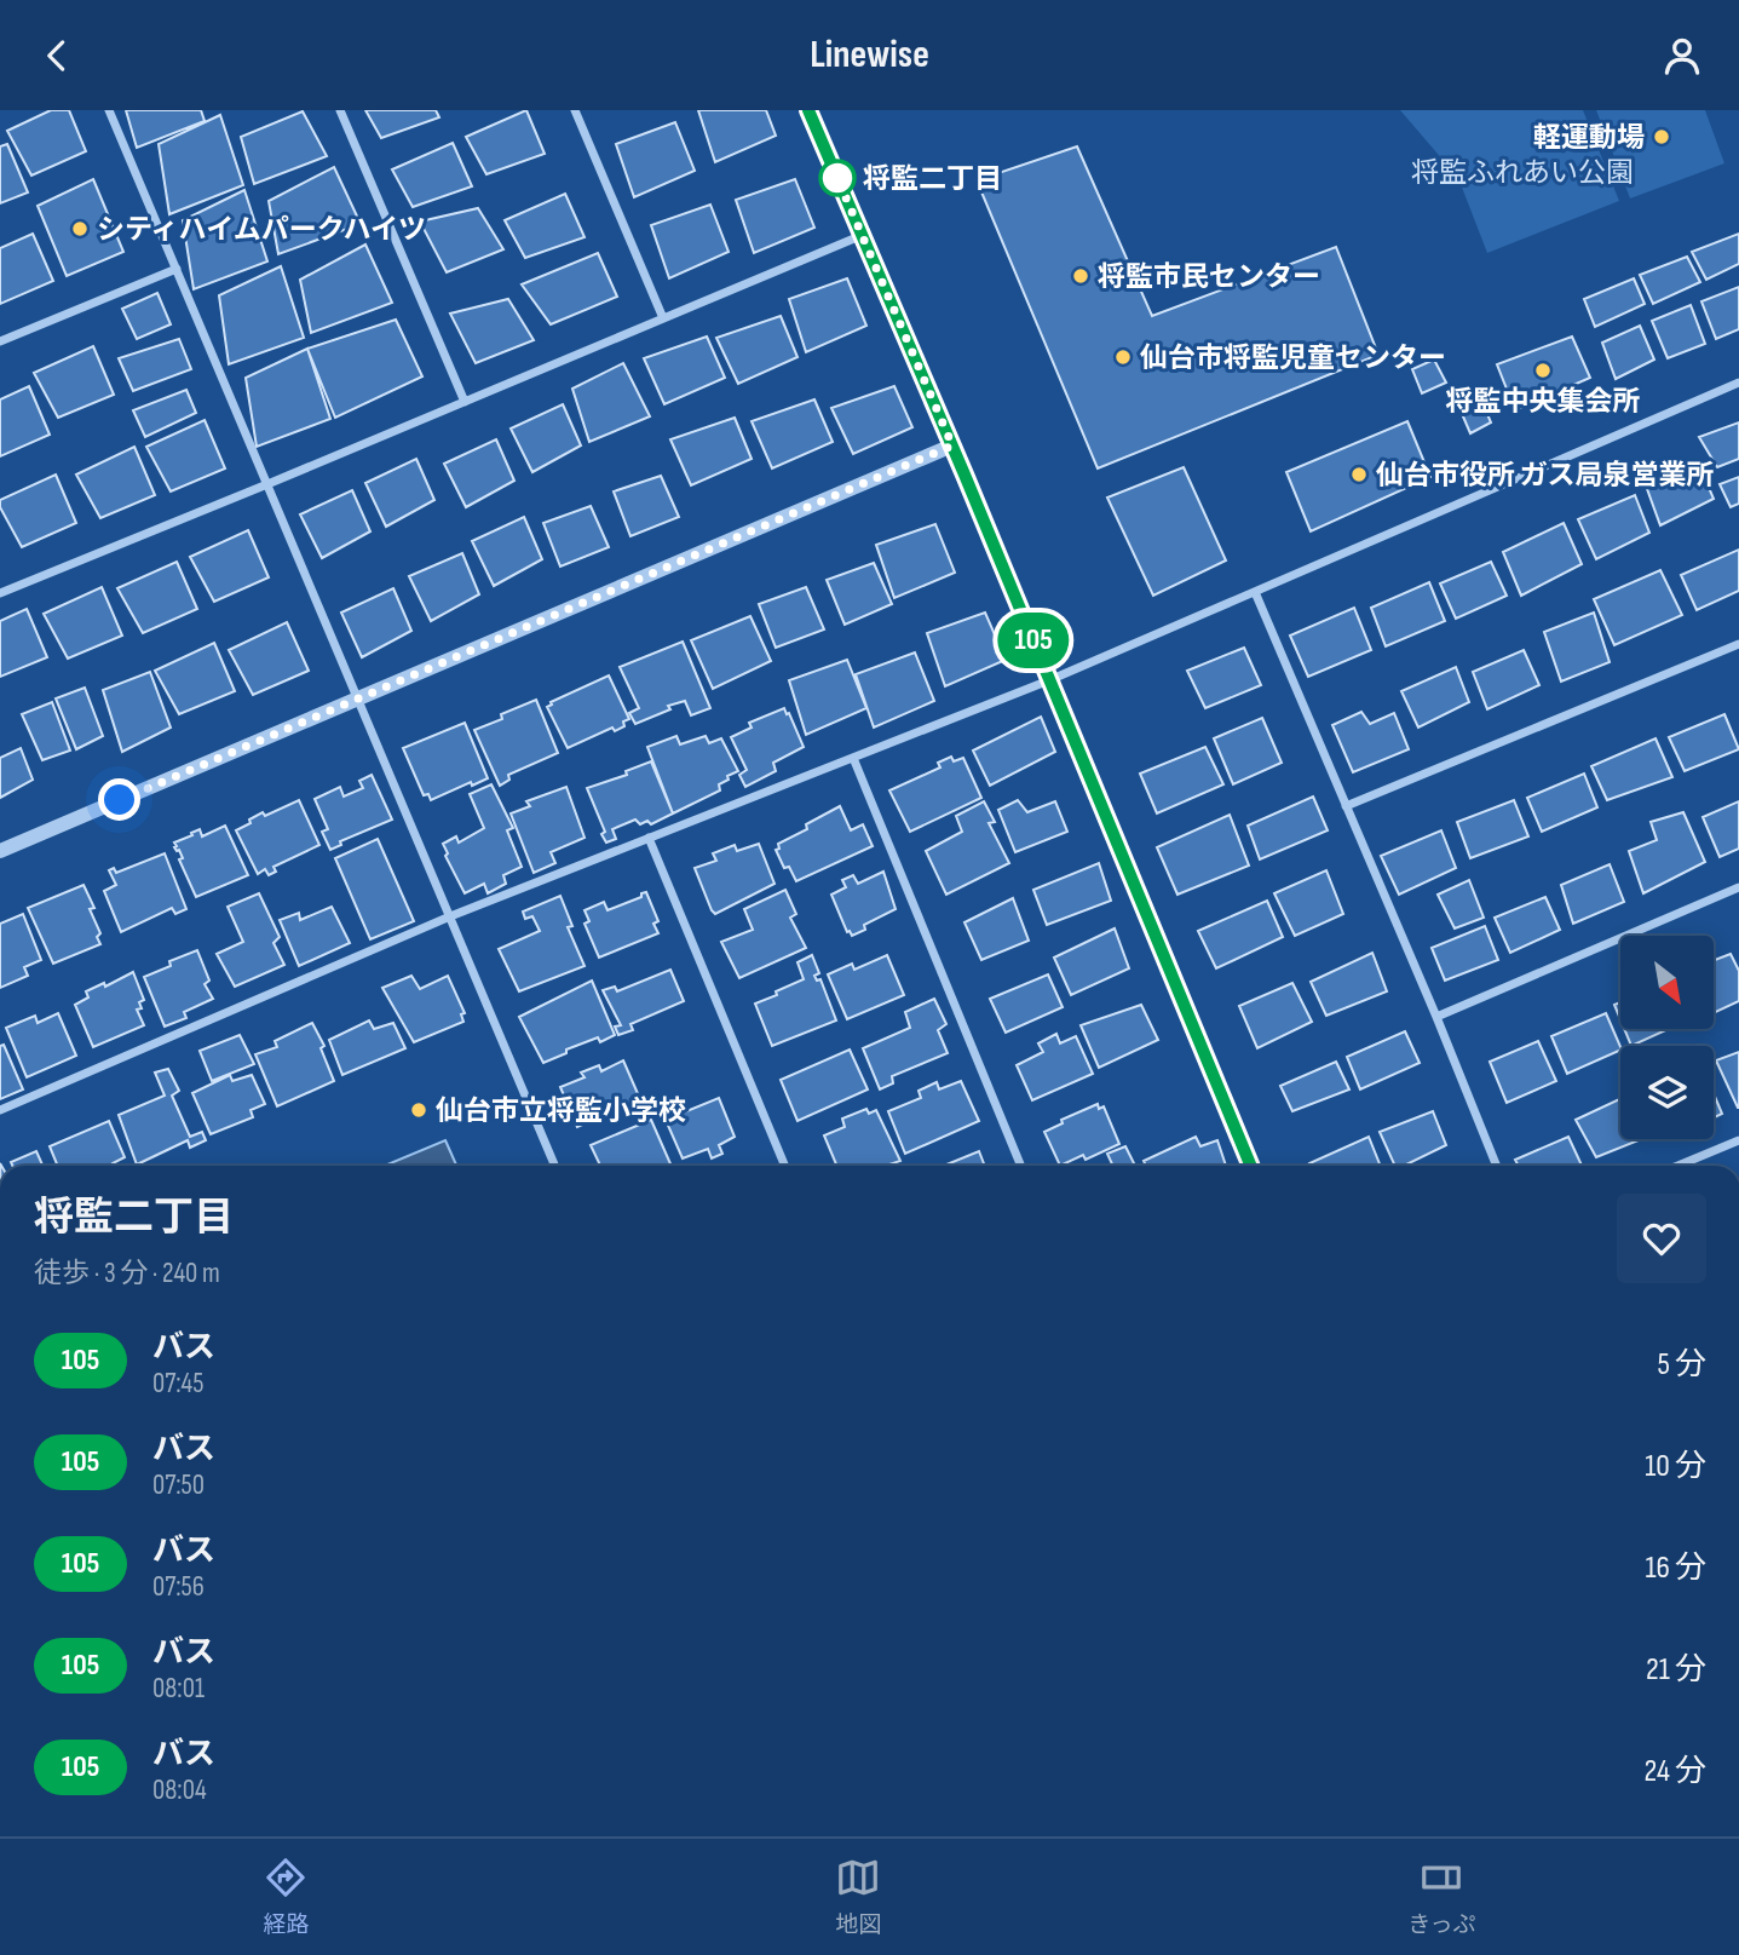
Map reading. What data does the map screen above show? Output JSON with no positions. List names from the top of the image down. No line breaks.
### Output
{"parks":["将監ふれあい公園"],"places":["軽運動場","将監二丁目","シティハイムパークハイツ","将監市民センター","仙台市将監児童センター","将監中央集会所","仙台市役所 ガス局泉営業所","仙台市立将監小学校"],"lines":["bus line 105"],"north":"bottom right","page":{"header":"Linewise","on_map":"105","heading":["将監二丁目","徒歩 · 3 分 · 240 m"],"list":[{"mark":"105","name":"バス","note":"07:45","value":"5 分"},{"mark":"105","name":"バス","note":"07:50","value":"10 分"},{"mark":"105","name":"バス","note":"07:56","value":"16 分"},{"mark":"105","name":"バス","note":"08:01","value":"21 分"},{"mark":"105","name":"バス","note":"08:04","value":"24 分"}],"tabs":["経路","地図","きっぷ"]}}
